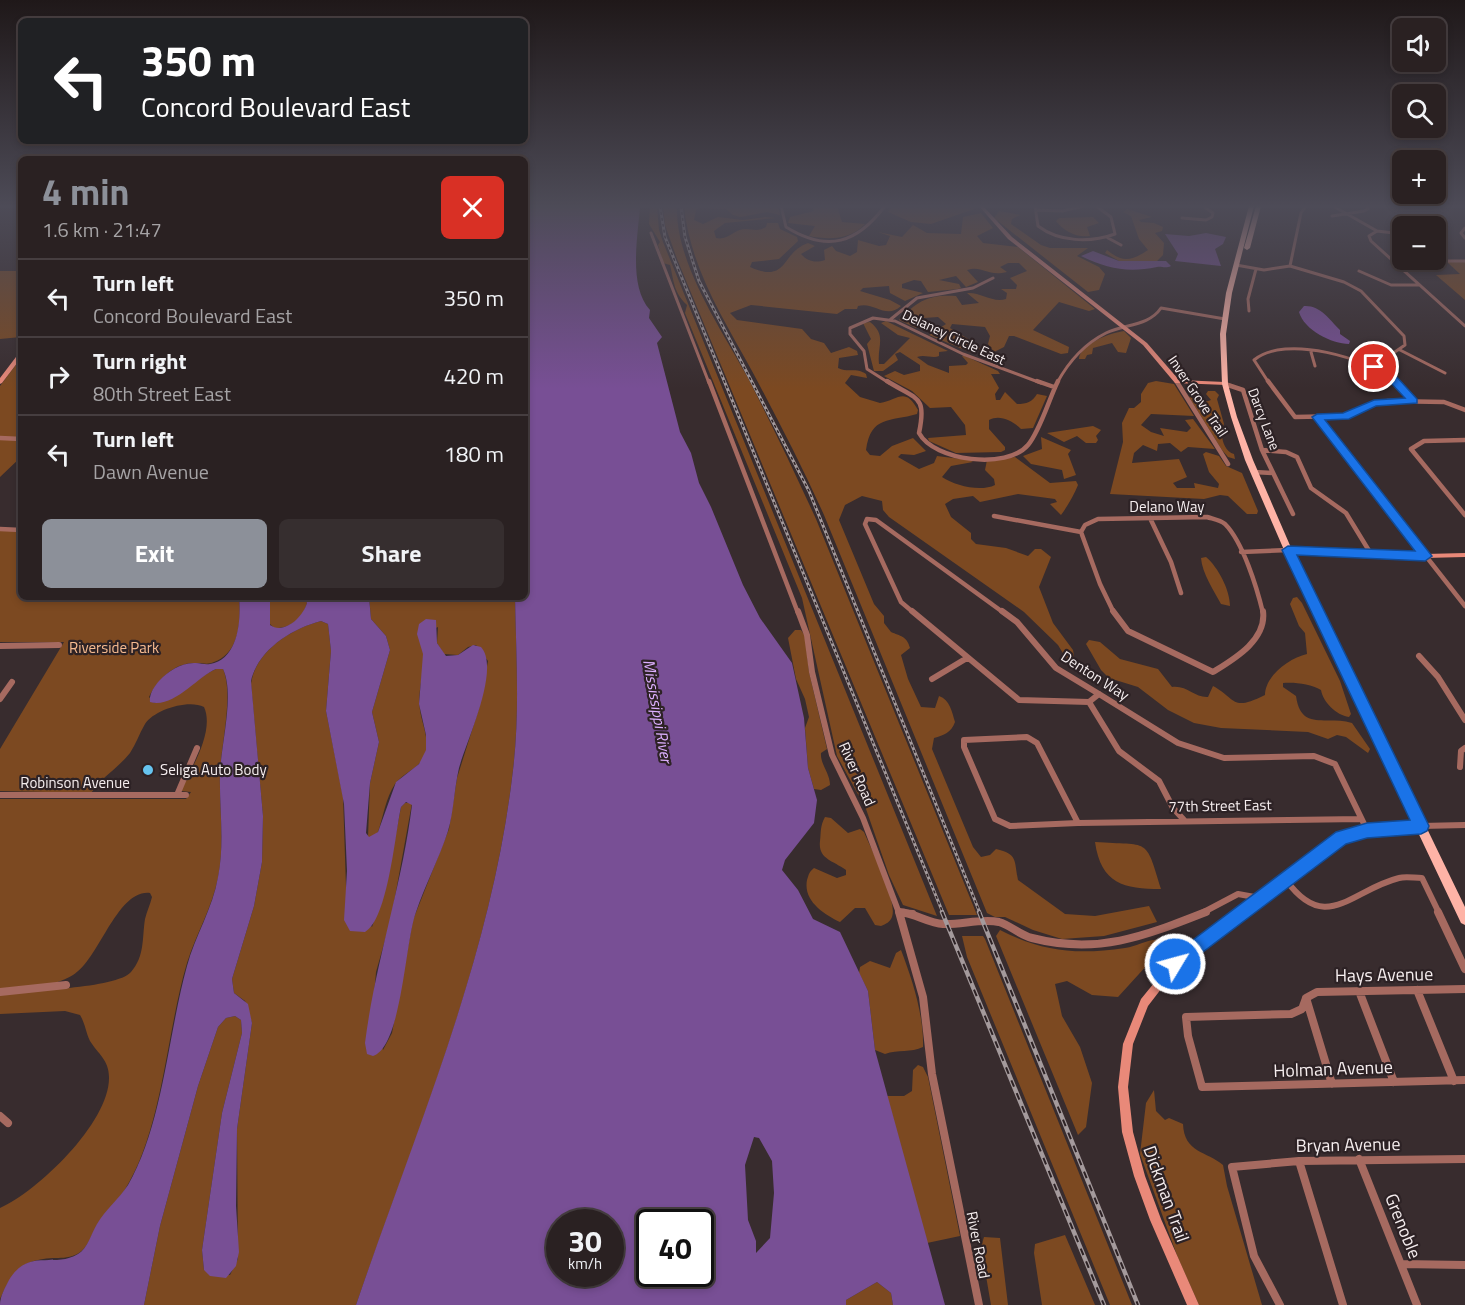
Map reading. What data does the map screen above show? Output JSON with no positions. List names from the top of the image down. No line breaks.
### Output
{"streets":{"street":["Delaney Circle East","Inver Grove Trail","Darcy Lane","Delano Way","Denton Way","River Road","Robinson Avenue","77th Street East","Hays Avenue","Holman Avenue","Bryan Avenue","Dickman Trail","Grenoble"]},"crossings":[["Delaney Circle East","Inver Grove Trail"],["Denton Way","77th Street East"],["Bryan Avenue","Grenoble"]],"water":["Mississippi River"],"parks":["Riverside Park"],"places":["Seliga Auto Body"],"page":{"map_buttons":["+","−"],"turn":["350 m","Concord Boulevard East"],"heading":["4 min","1.6 km · 21:47"],"list":[{"name":"Turn left","note":"Concord Boulevard East","value":"350 m"},{"name":"Turn right","note":"80th Street East","value":"420 m"},{"name":"Turn left","note":"Dawn Avenue","value":"180 m"}],"buttons":["Exit","Share"],"speed":"30 km/h","limit":"40"}}
